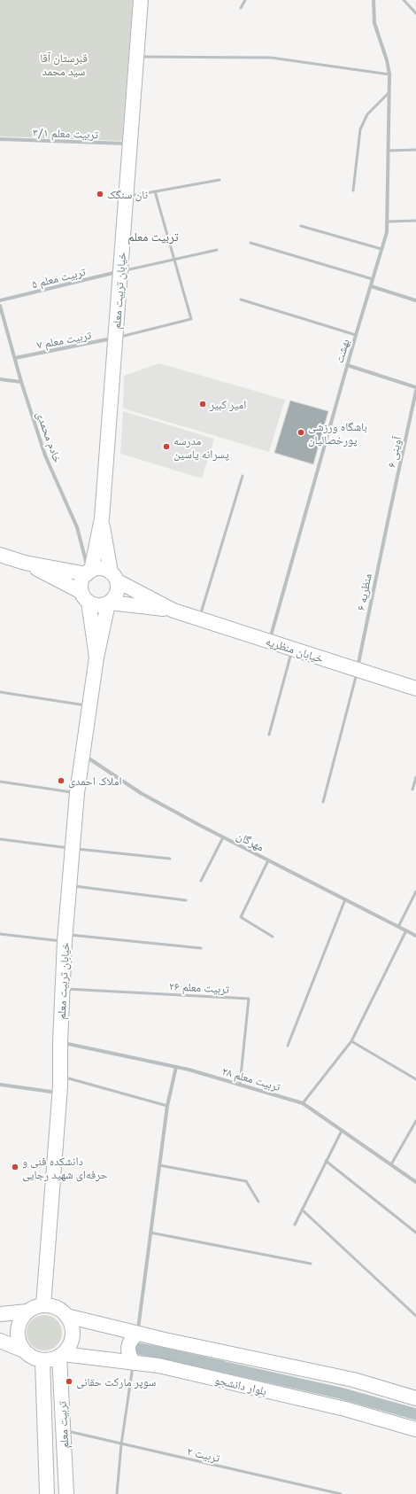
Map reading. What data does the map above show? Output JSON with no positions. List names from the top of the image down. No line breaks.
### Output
{"streets":{"main road":["خیابان تربیت معلم","خیابان منظریه","بلوار دانشجو","تربیت معلم"],"street":["تربیت معلم ۳/۱","تربیت معلم ۵","تربیت معلم ۷","بهشت","خادم محمدی","آوینی ۶","منظریه ۶","مهرگان","تربیت معلم ۲۸"],"lane":["تربیت معلم ۲۶","تربیت ۲"]},"crossings":[["تربیت معلم ۳/۱","خیابان تربیت معلم"],["تربیت معلم ۵","خیابان تربیت معلم"],["خیابان تربیت معلم","تربیت معلم ۷"],["خیابان تربیت معلم","خادم محمدی"],["خیابان تربیت معلم","مهرگان"],["خیابان تربیت معلم","تربیت معلم ۲۶"],["خیابان تربیت معلم","تربیت معلم ۲۸"],["خیابان تربیت معلم","بلوار دانشجو"],["خیابان تربیت معلم","تربیت معلم"],["تربیت معلم ۷","خادم محمدی"],["بهشت","خیابان منظریه"],["آوینی ۶","منظریه ۶"],["منظریه ۶","خیابان منظریه"],["تربیت معلم ۲۶","تربیت معلم ۲۸"],["بلوار دانشجو","تربیت معلم"],["تربیت معلم","تربیت ۲"]],"districts":["تربیت معلم"],"parks":["قبرستان آقا سید محمد"],"places":["نان سنگک","امیر کبیر","باشگاه ورزشی پورخصالیان","مدرسه پسرانه یاسین","املاک احمدی","دانشکده فنی و حرفه‌ای شهید رجایی","سوپر مارکت حقانی"]}
